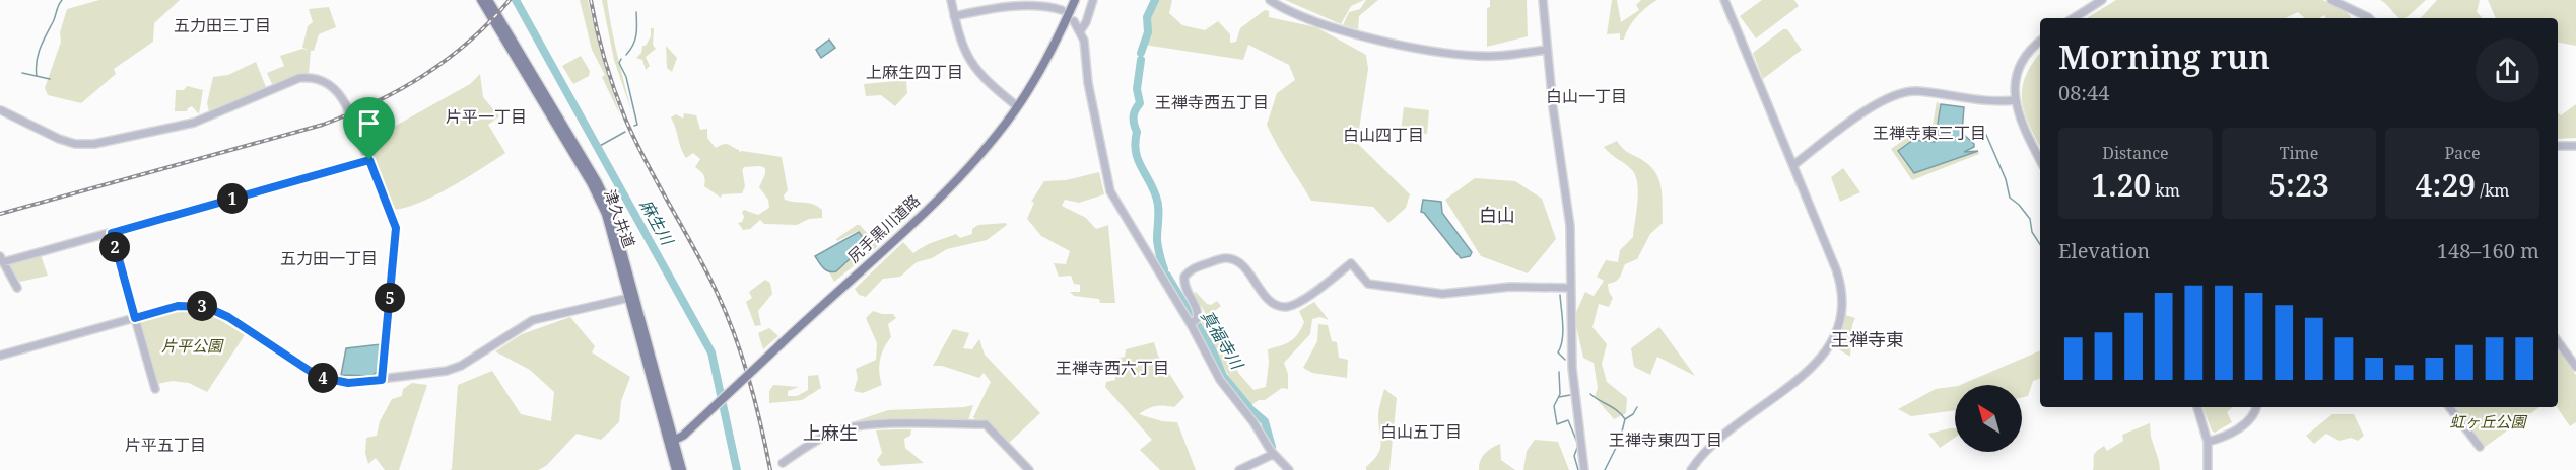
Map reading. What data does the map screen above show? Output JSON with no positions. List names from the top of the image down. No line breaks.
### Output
{"streets":{"main road":["津久井道","尻手黒川道路"]},"crossings":[["津久井道","尻手黒川道路"]],"districts":["五力田三丁目","上麻生四丁目","白山一丁目","王禅寺西五丁目","片平一丁目","王禅寺東三丁目","白山四丁目","白山","五力田一丁目","王禅寺東","王禅寺西六丁目","白山五丁目","上麻生","王禅寺東四丁目","片平五丁目"],"water":["麻生川","真福寺川"],"parks":["片平公園","虹ヶ丘公園"],"north":"top left","page":{"heading":["Morning run","08:44"],"stats":[["Distance","1.20 km"],["Time","5:23"],["Pace","4:29 /km"]],"pins":["1","2","5","3","4"],"chart":["Elevation","148–160 m"]}}
